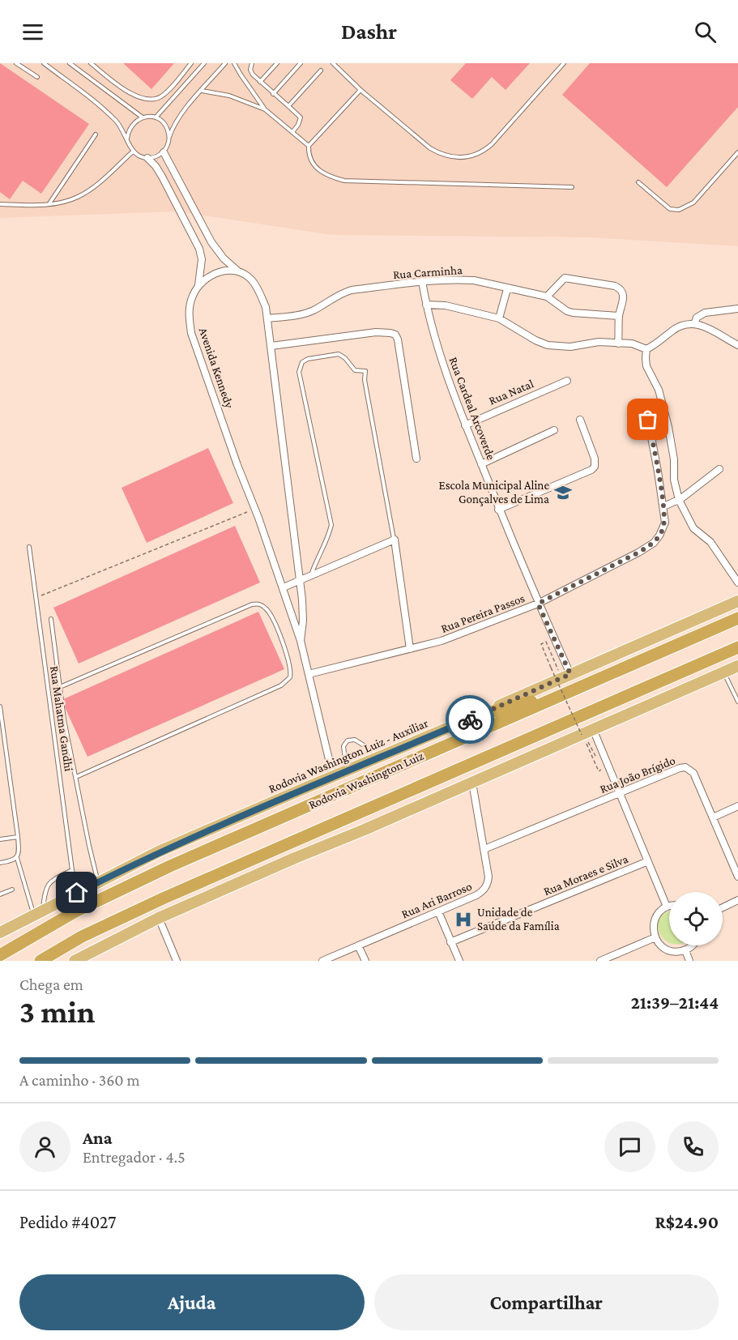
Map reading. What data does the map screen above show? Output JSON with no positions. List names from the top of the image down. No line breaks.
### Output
{"streets":{"highway":["Rodovia Washington Luiz - Auxiliar","Rodovia Washington Luiz"],"street":["Rua Carminha","Avenida Kennedy","Rua Natal","Rua Cardeal Arcoverde","Rua Pereira Passos","Rua João Brígido","Rua Moraes e Silva","Rua Ari Barroso"],"lane":["Rua Mahatma Gandhi"]},"crossings":[["Rua Carminha","Avenida Kennedy"],["Rua Carminha","Rua Cardeal Arcoverde"],["Avenida Kennedy","Rua Pereira Passos"],["Avenida Kennedy","Rodovia Washington Luiz - Auxiliar"],["Rua Natal","Rua Cardeal Arcoverde"],["Rua Cardeal Arcoverde","Rua Pereira Passos"],["Rua Cardeal Arcoverde","Rodovia Washington Luiz - Auxiliar"],["Rua Mahatma Gandhi","Rodovia Washington Luiz - Auxiliar"],["Rua João Brígido","Rua Ari Barroso"]],"places":{"school or university":["Escola Municipal Aline Gonçalves de Lima"],"hospital":["Unidade de Saúde da Família"]},"page":{"header":"Dashr","heading":["3 min","Chega em","21:39–21:44"],"panel":["Ana","Entregador · 4.5","Pedido #4027","R$24.90"],"bar":"A caminho · 360 m","buttons":["Ajuda","Compartilhar"]}}
